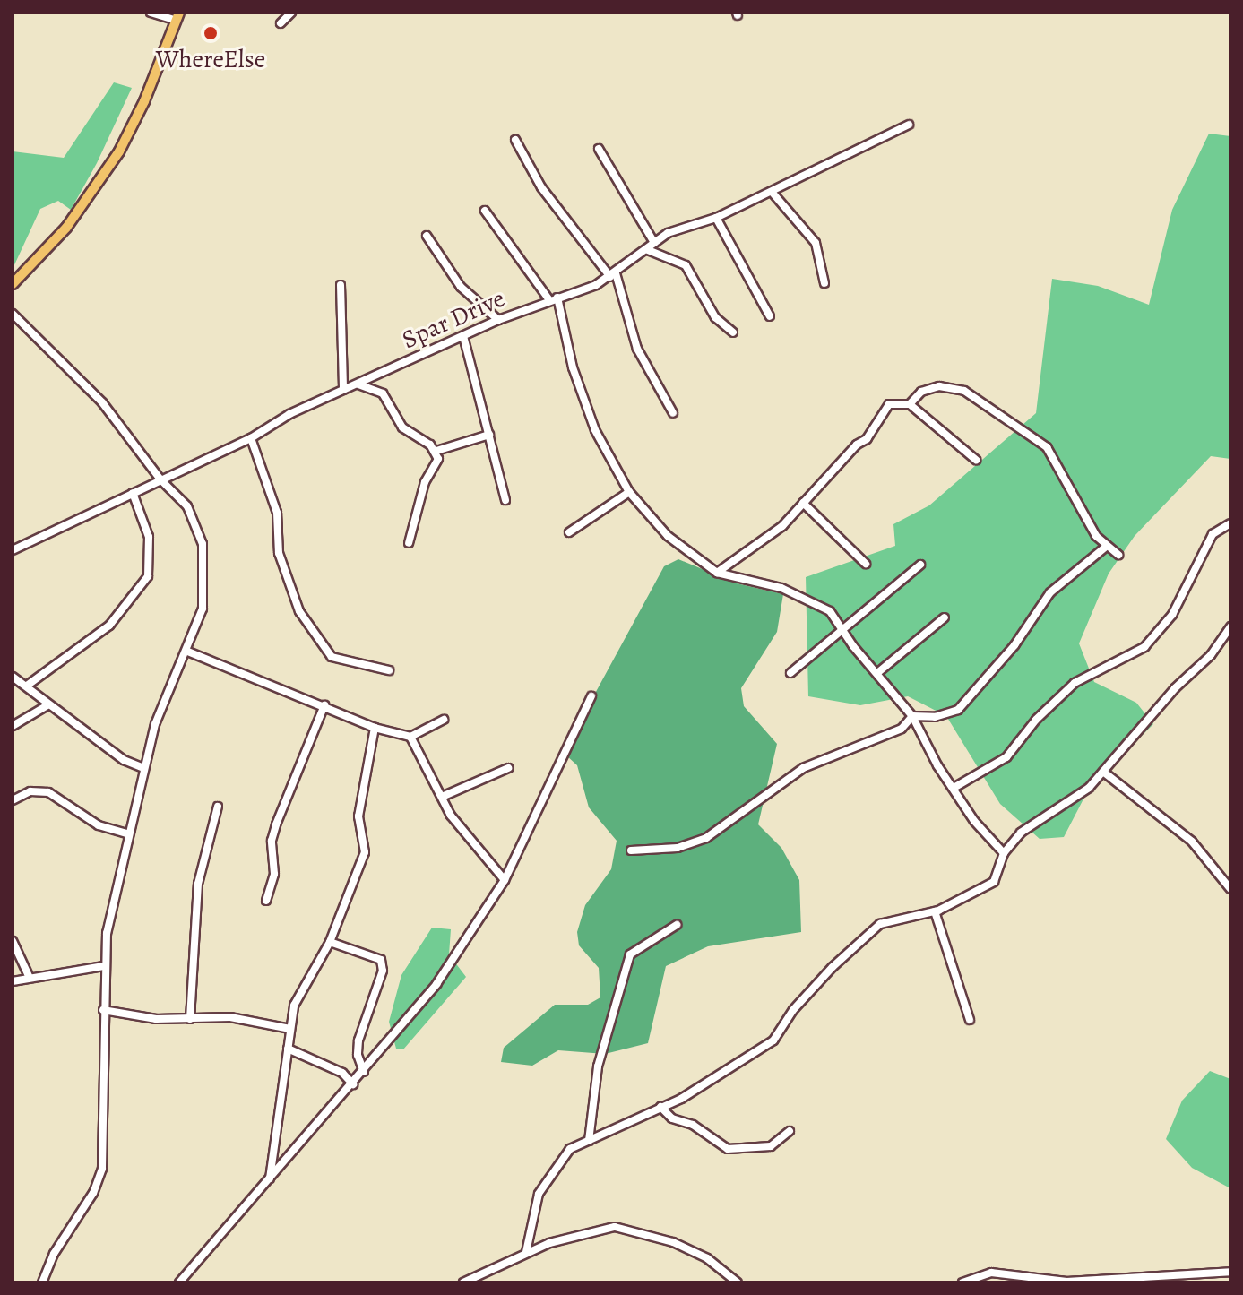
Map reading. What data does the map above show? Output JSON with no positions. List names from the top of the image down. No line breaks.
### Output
{"streets":{"street":["Spar Drive"]},"places":["WhereElse"]}
